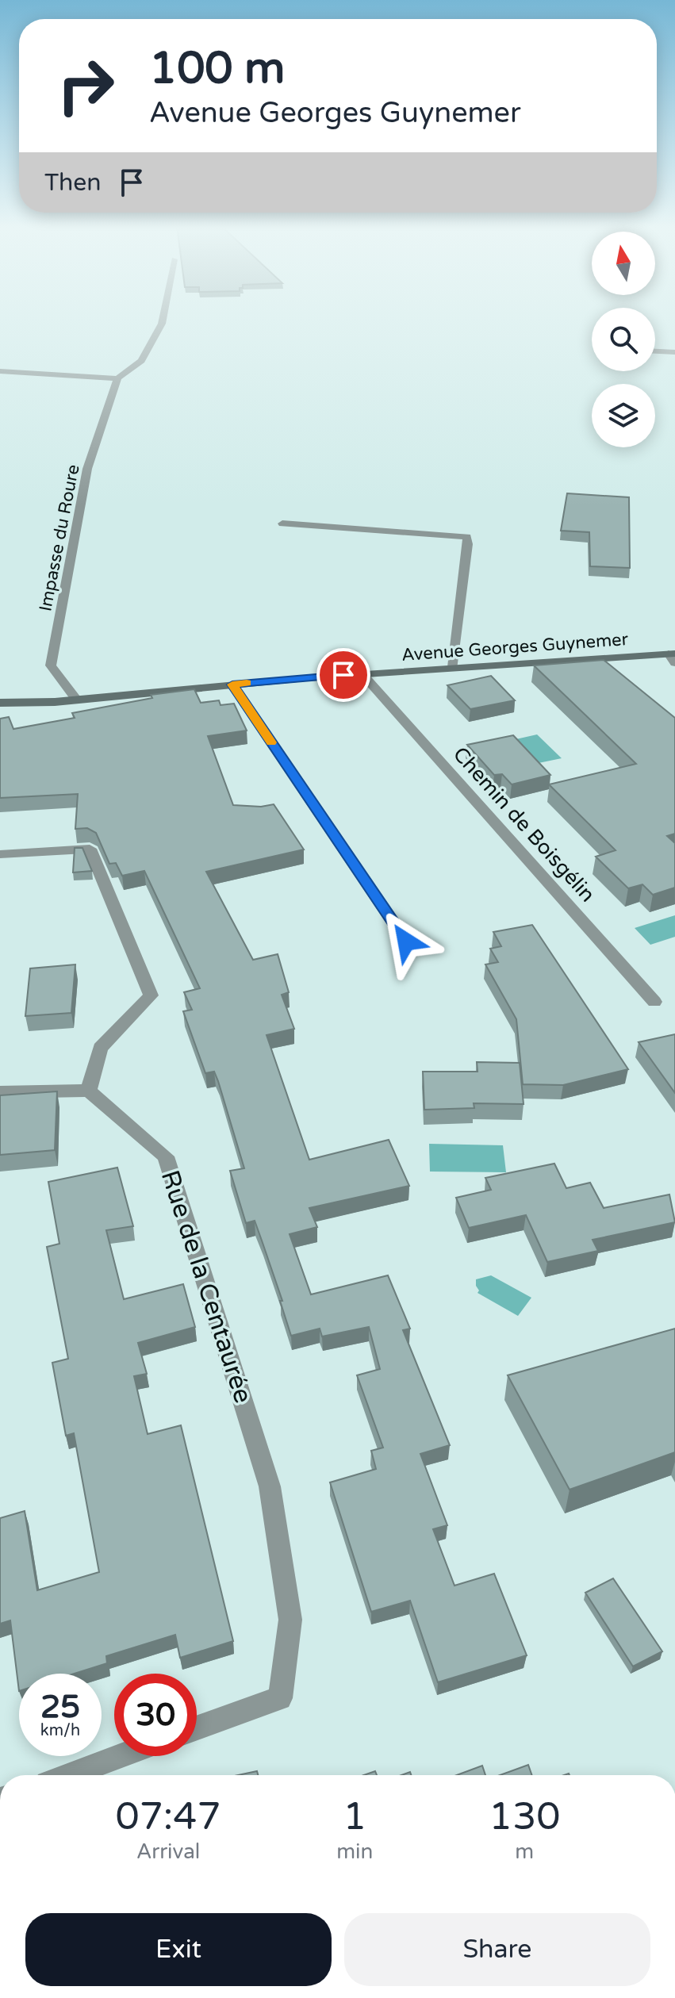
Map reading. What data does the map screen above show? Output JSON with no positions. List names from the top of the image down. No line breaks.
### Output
{"streets":{"main road":["Avenue Georges Guynemer"],"street":["Impasse du Roure","Chemin de Boisgélin","Rue de la Centaurée"]},"crossings":[["Impasse du Roure","Avenue Georges Guynemer"],["Avenue Georges Guynemer","Chemin de Boisgélin"]],"north":"top","page":{"turn":["100 m","Avenue Georges Guynemer"],"then":"Then","speed":"25 km/h","limit":"30","eta":["07:47","Arrival","1","min","130","m"],"buttons":["Exit","Share"]}}
